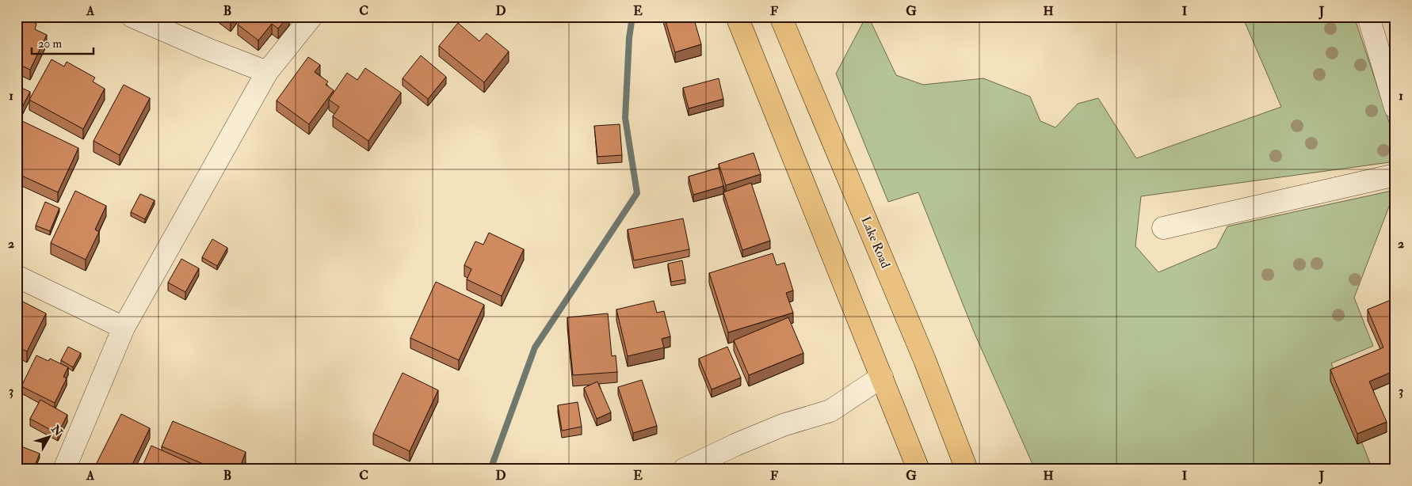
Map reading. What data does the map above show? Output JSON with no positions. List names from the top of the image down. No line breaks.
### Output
{"streets":{"main road":["Lake Road"]},"scale_bar":"20 m","north":"top right","grid":{"columns":["A","B","C","D","E","F","G","H","I","J"],"rows":["1","2","3"]}}
